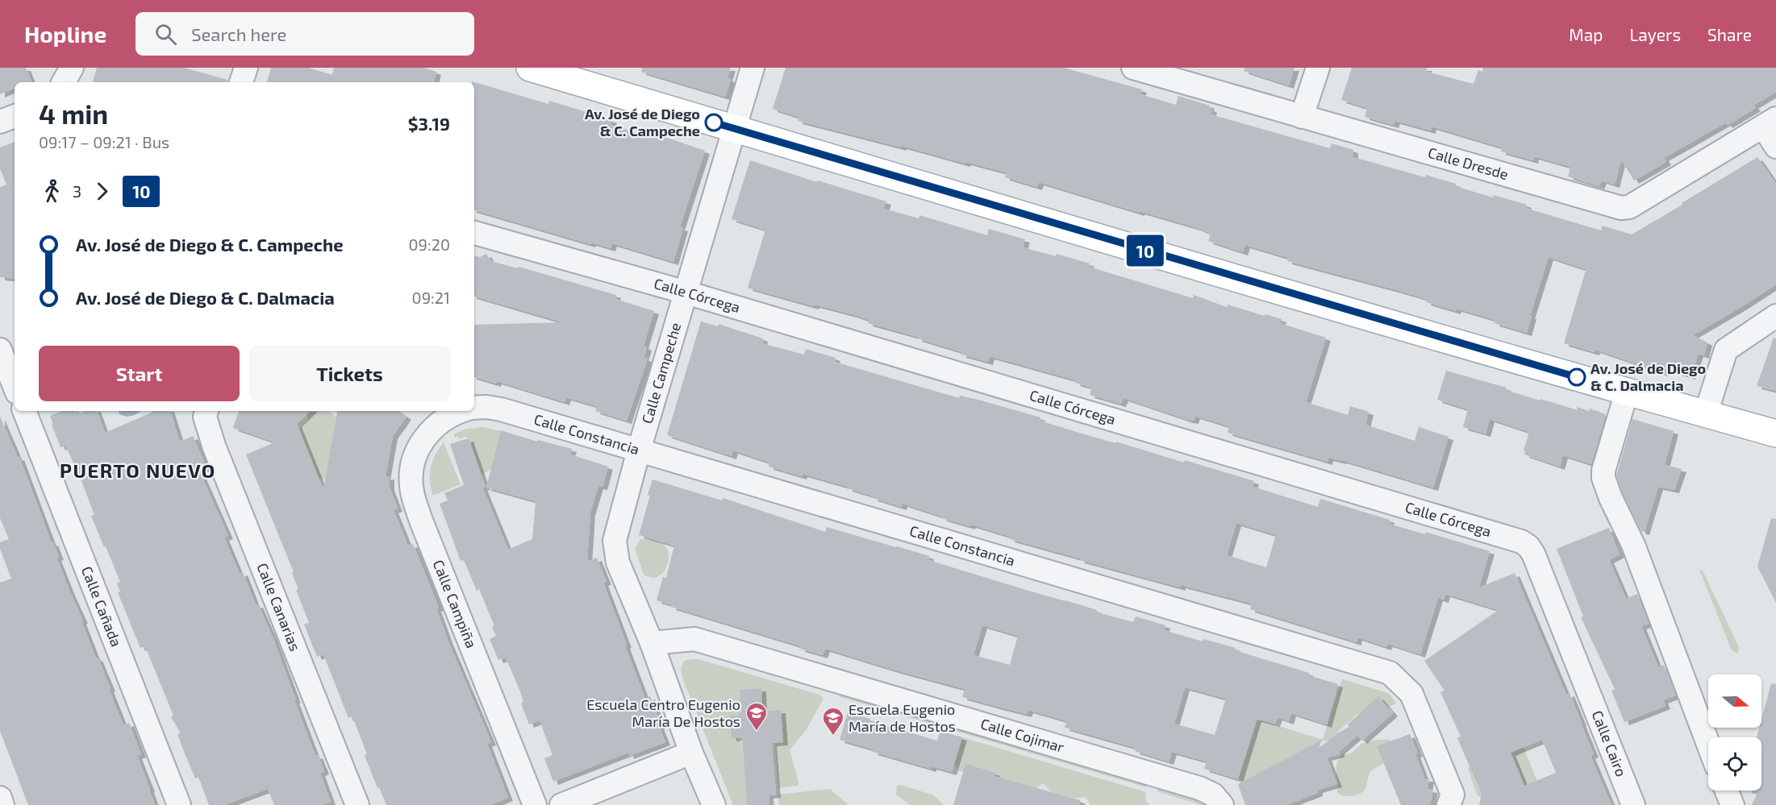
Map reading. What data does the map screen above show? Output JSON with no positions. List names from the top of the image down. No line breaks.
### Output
{"streets":{"street":["Calle Dresde","Calle Córcega","Calle Campeche","Calle Constancia","Calle Campiña","Calle Cañada","Calle Canarias","Calle Cojimar","Calle Cairo"]},"crossings":[["Calle Córcega","Calle Campeche"],["Calle Córcega","Calle Cairo"],["Calle Campeche","Calle Constancia"],["Calle Campeche","Calle Cojimar"]],"districts":["PUERTO NUEVO"],"places":{"other":["Av. José de Diego & C. Campeche","Av. José de Diego & C. Dalmacia"],"school or university":["Escuela Centro Eugenio María De Hostos","Escuela Eugenio María de Hostos"]},"lines":["bus line 10"],"north":"right","page":{"header":"Hopline","search":"Search here","nav":["Map","Layers","Share"],"on_map":"10","heading":["4 min","09:17 – 09:21 · Bus","$3.19"],"legs":["3","10"],"list":[{"name":"Av. José de Diego & C. Campeche","value":"09:20"},{"name":"Av. José de Diego & C. Dalmacia","value":"09:21"}],"buttons":["Start","Tickets"]}}
